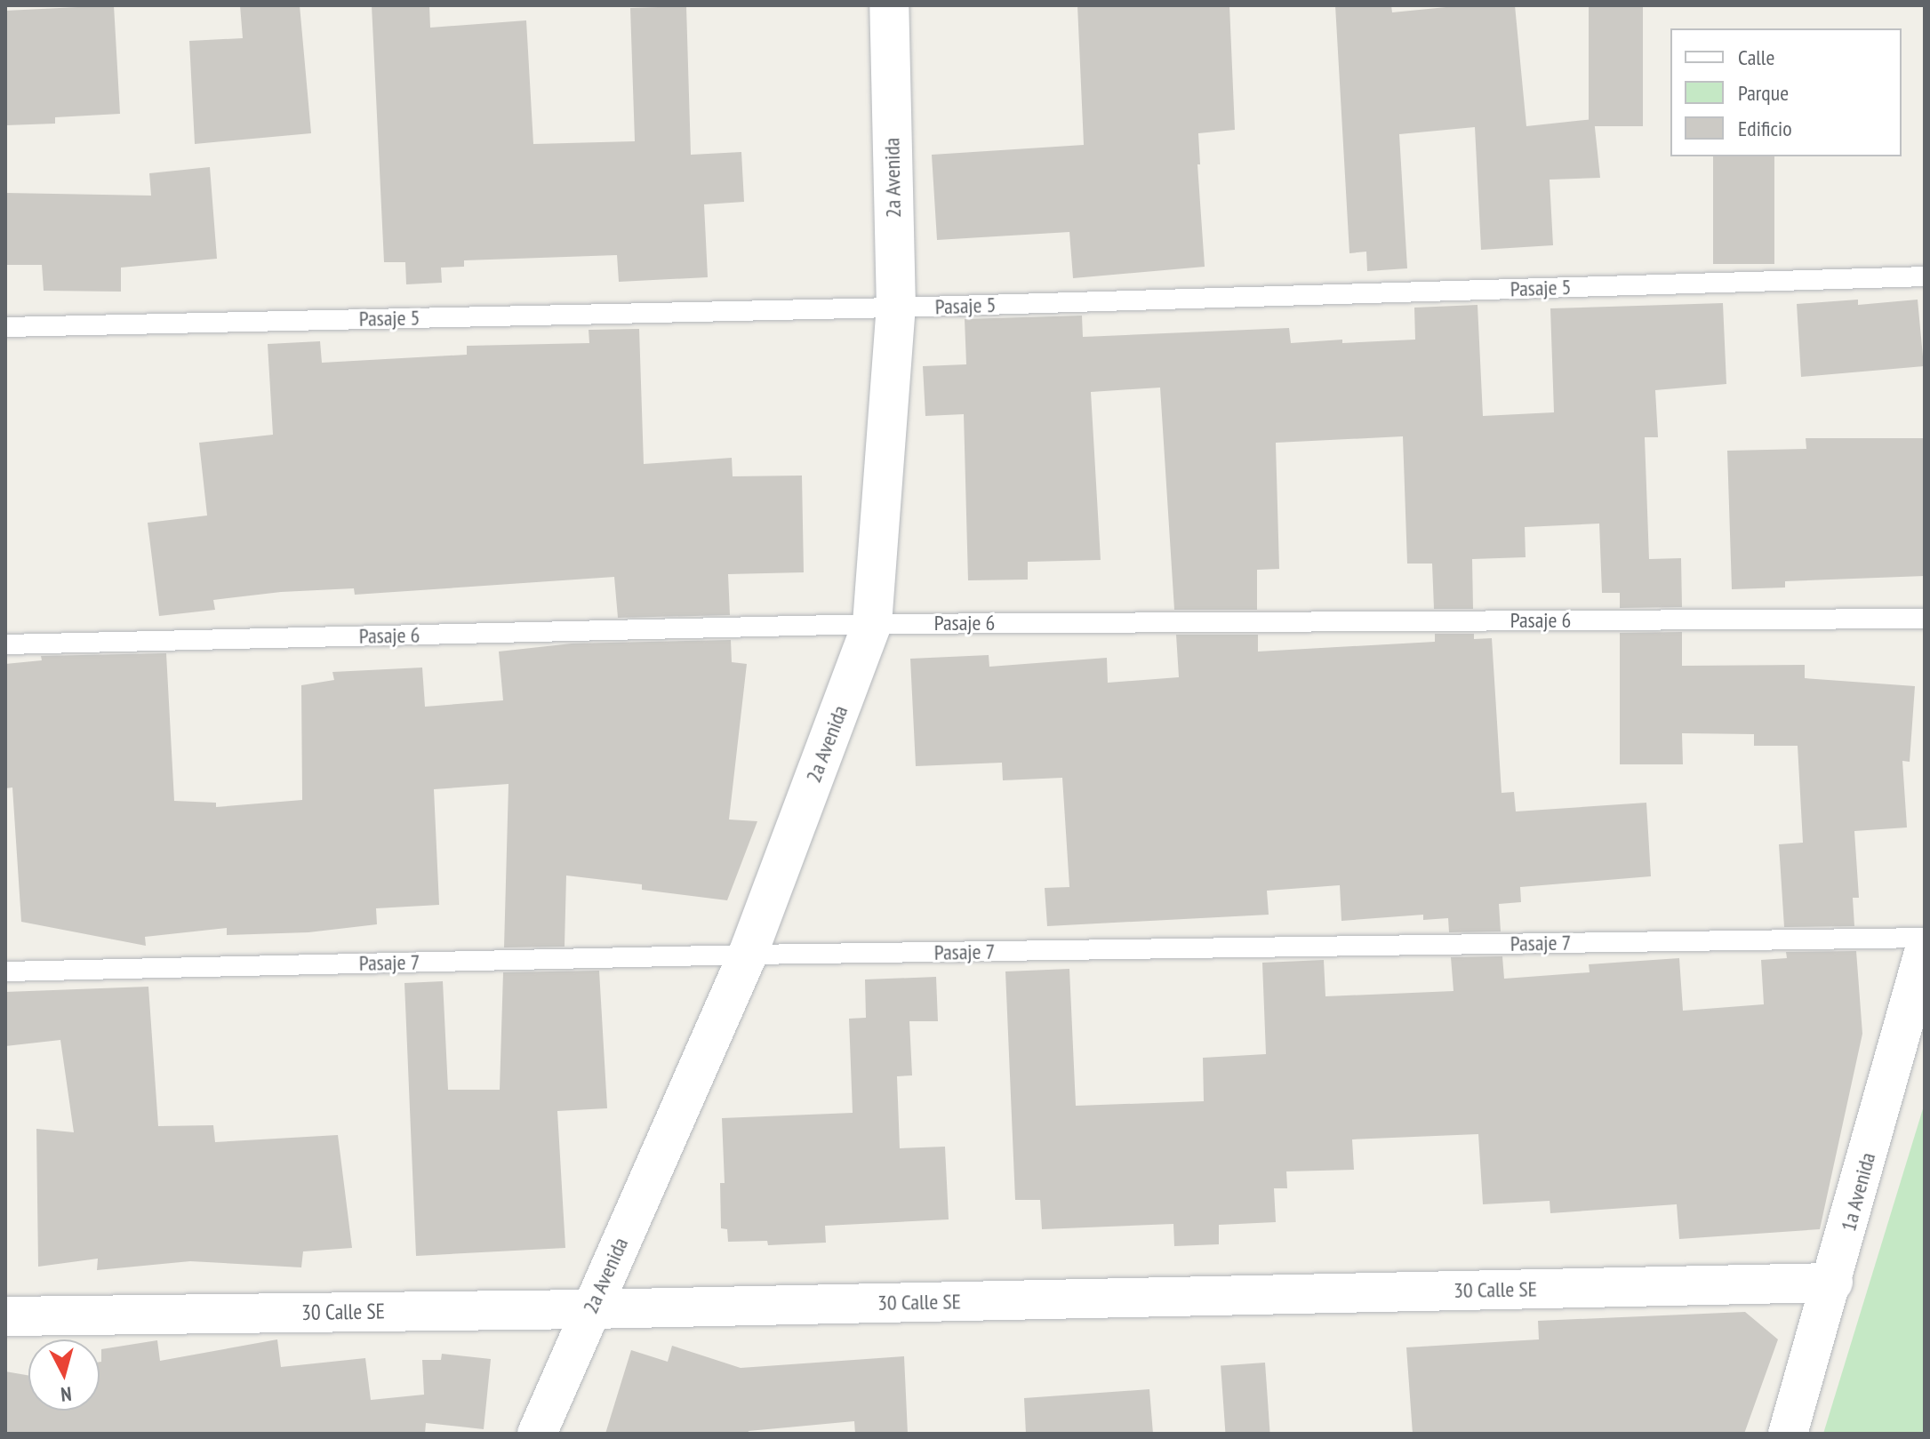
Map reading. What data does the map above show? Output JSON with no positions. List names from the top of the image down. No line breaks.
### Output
{"streets":{"street":["2a Avenida","1a Avenida","30 Calle SE"],"lane":["Pasaje 5","Pasaje 6","Pasaje 7"]},"crossings":[["2a Avenida","Pasaje 5"],["2a Avenida","Pasaje 6"],["2a Avenida","Pasaje 7"],["2a Avenida","30 Calle SE"],["1a Avenida","30 Calle SE"]],"legend":["Calle","Parque","Edificio"],"north":"bottom"}
